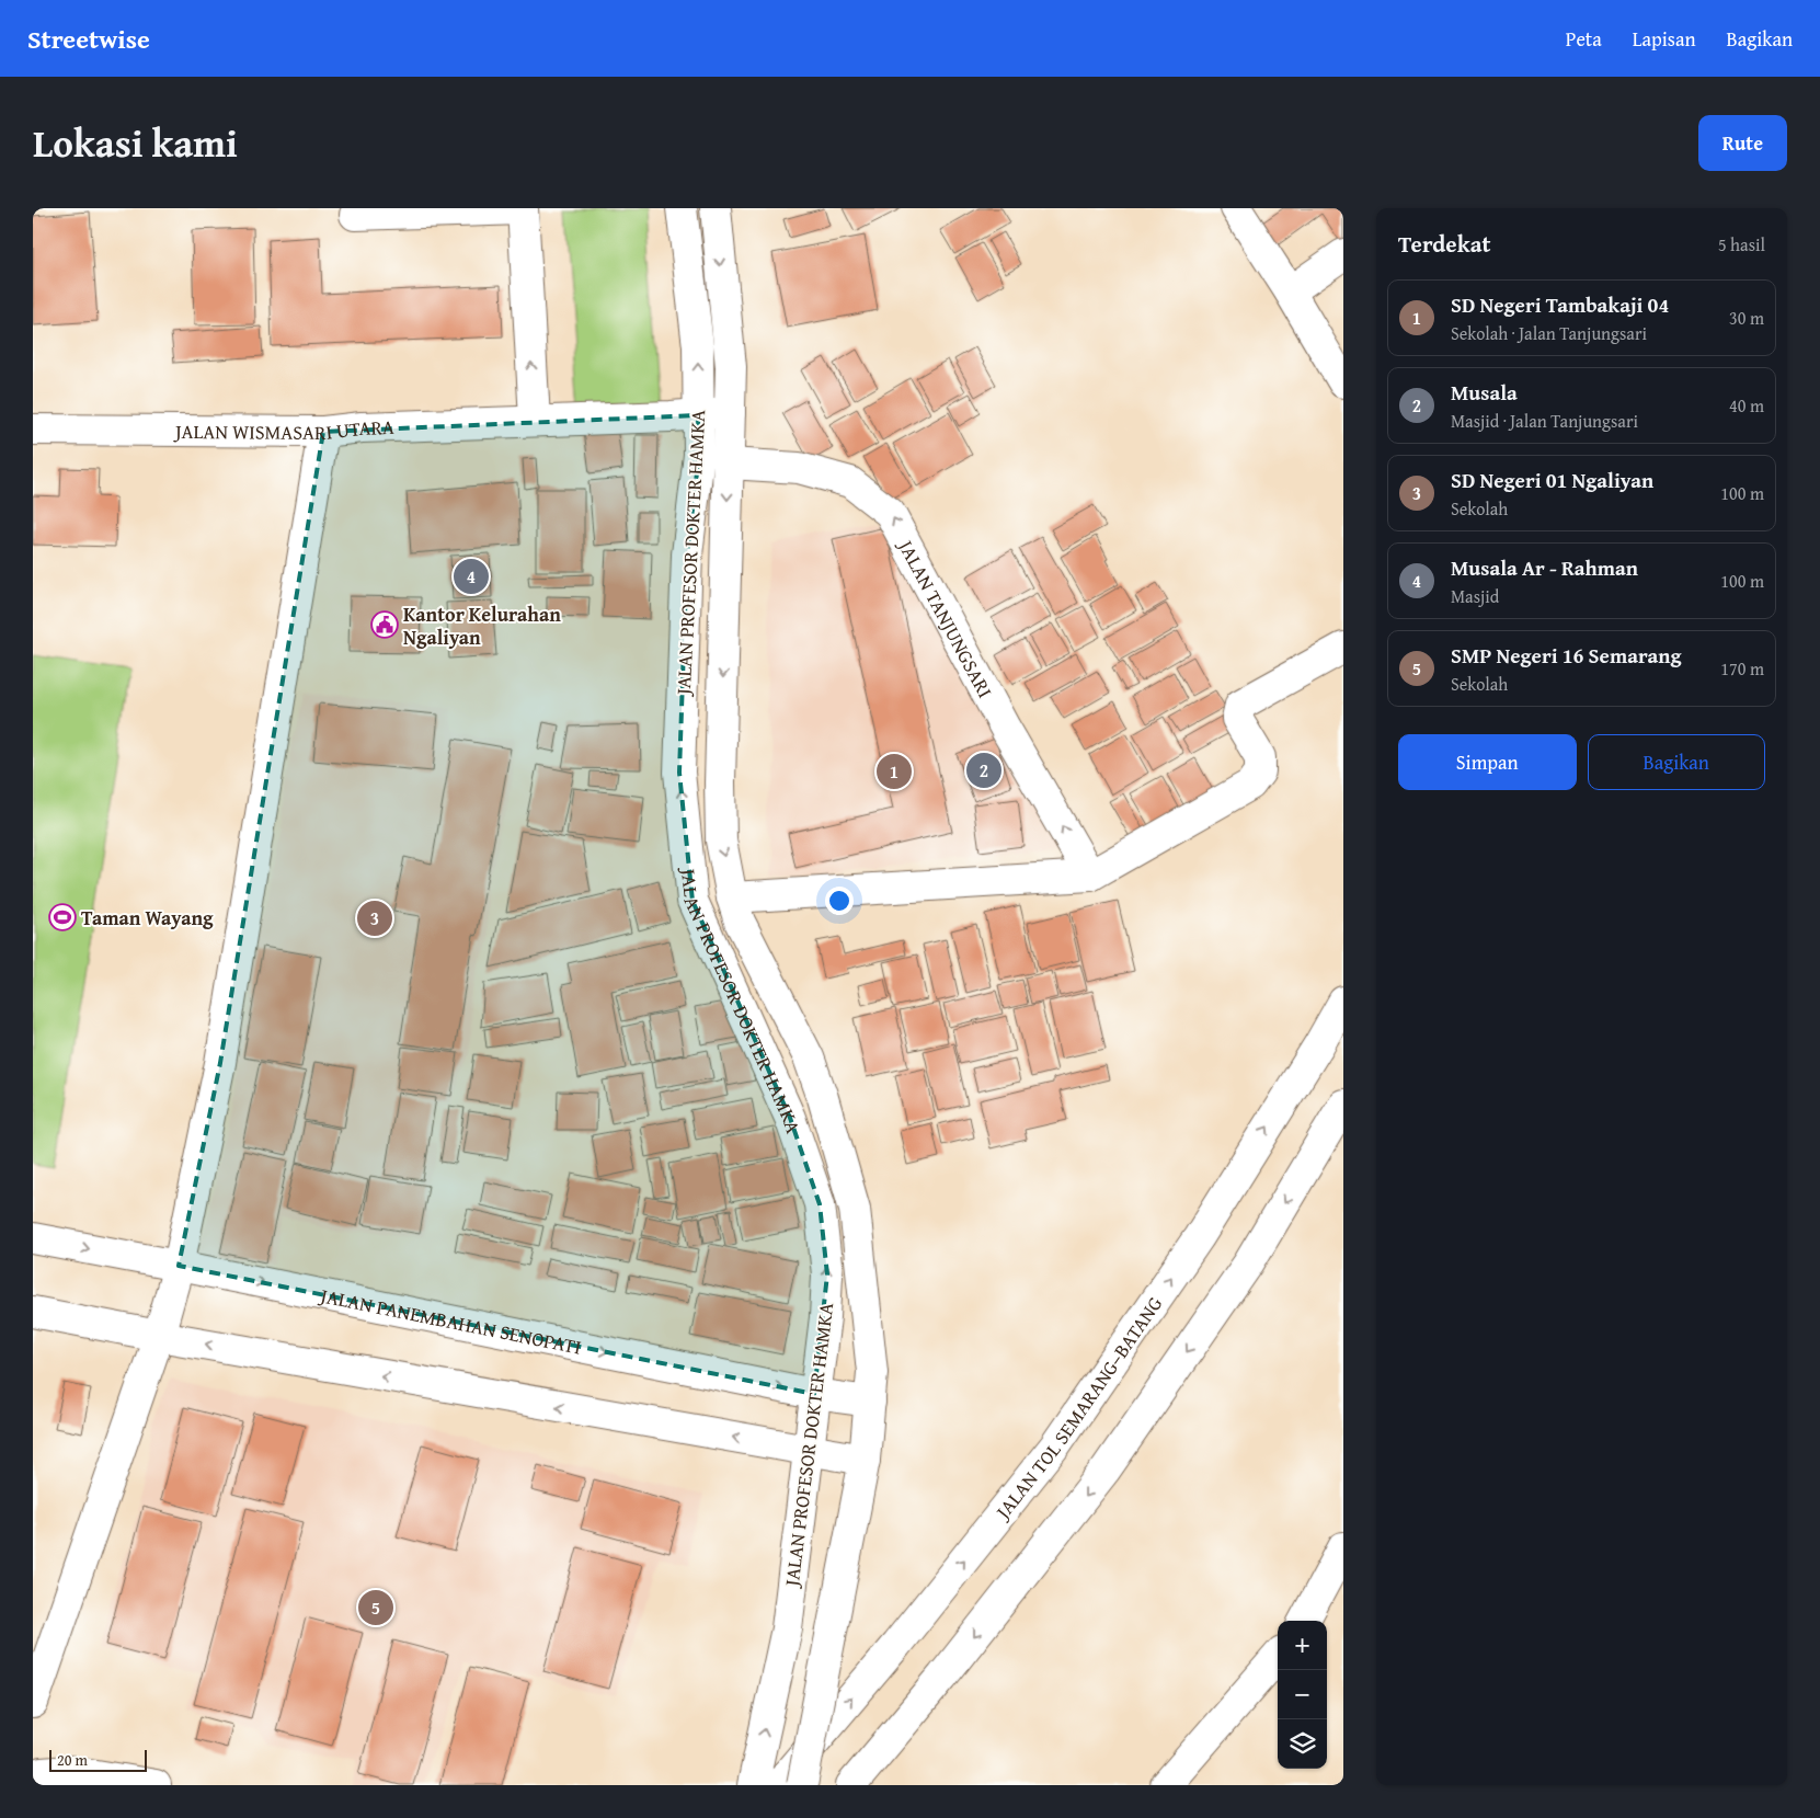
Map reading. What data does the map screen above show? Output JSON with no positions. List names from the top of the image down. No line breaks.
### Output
{"streets":{"main road":["JALAN WISMASARI UTARA","JALAN PROFESOR DOKTER HAMKA","JALAN TANJUNGSARI","JALAN PANEMBAHAN SENOPATI","JALAN TOL SEMARANG–BATANG"]},"crossings":[["JALAN WISMASARI UTARA","JALAN PROFESOR DOKTER HAMKA"],["JALAN PROFESOR DOKTER HAMKA","JALAN TANJUNGSARI"],["JALAN PROFESOR DOKTER HAMKA","JALAN PANEMBAHAN SENOPATI"]],"one_way":["JALAN TANJUNGSARI"],"places":{"public building":["Kantor Kelurahan Ngaliyan"],"sports":["Taman Wayang"]},"scale_bar":"20 m","page":{"header":"Streetwise","nav":["Peta","Lapisan","Bagikan"],"title":"Lokasi kami","buttons":["Rute",["Simpan","Bagikan"]],"heading":["Terdekat","5 hasil"],"list":[{"mark":"1","name":"SD Negeri Tambakaji 04","note":"Sekolah · Jalan Tanjungsari","value":"30 m"},{"mark":"2","name":"Musala","note":"Masjid · Jalan Tanjungsari","value":"40 m"},{"mark":"3","name":"SD Negeri 01 Ngaliyan","note":"Sekolah","value":"100 m"},{"mark":"4","name":"Musala Ar - Rahman","note":"Masjid","value":"100 m"},{"mark":"5","name":"SMP Negeri 16 Semarang","note":"Sekolah","value":"170 m"}],"pins":["4","2","1","3","5"],"map_buttons":["+","−"],"scale":"20 m"}}
